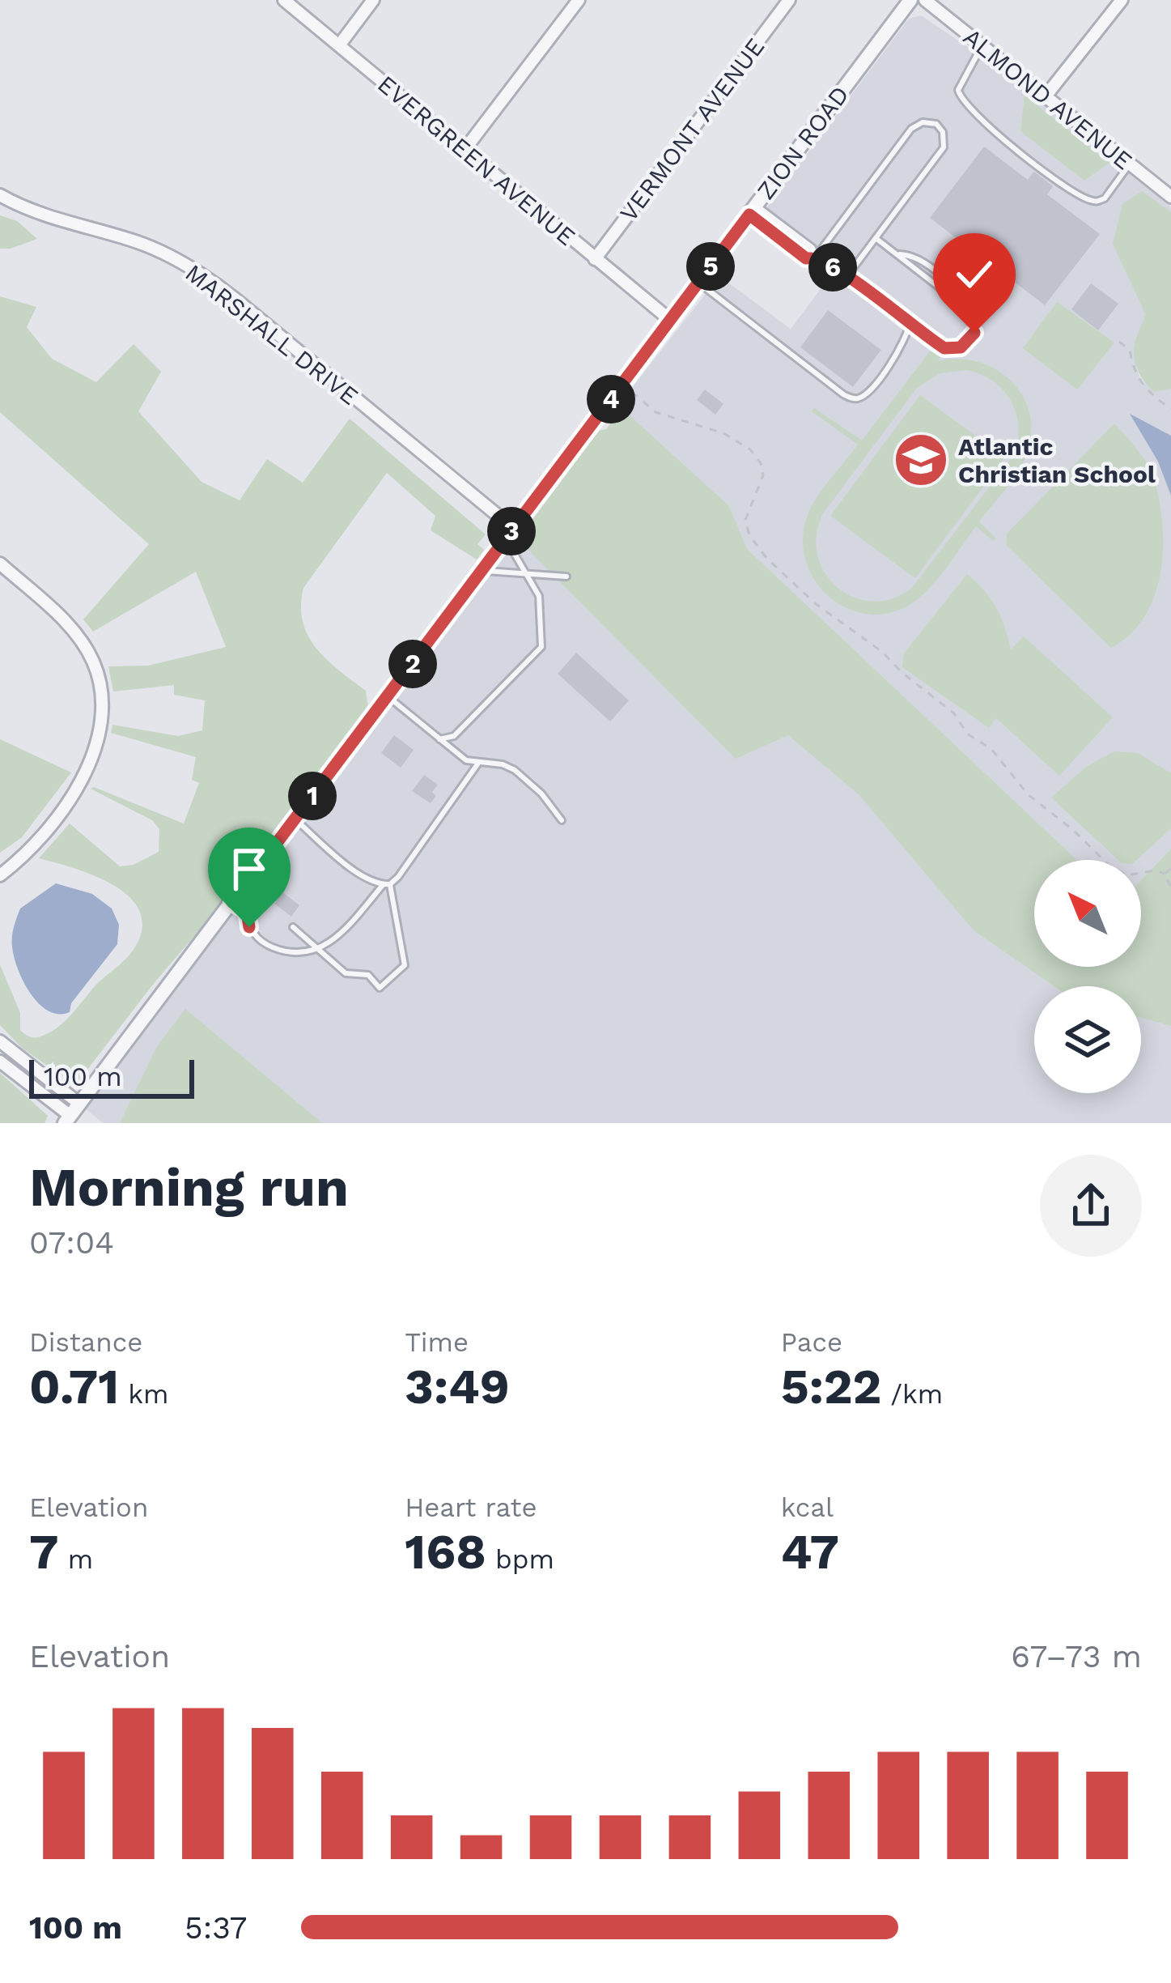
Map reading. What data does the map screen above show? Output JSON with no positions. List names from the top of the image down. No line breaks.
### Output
{"streets":{"street":["ALMOND AVENUE","VERMONT AVENUE","ZION ROAD","EVERGREEN AVENUE","MARSHALL DRIVE"]},"crossings":[["VERMONT AVENUE","EVERGREEN AVENUE"],["ZION ROAD","EVERGREEN AVENUE"],["ZION ROAD","MARSHALL DRIVE"]],"places":{"school or university":["Atlantic Christian School"]},"scale_bar":"100 m","north":"top left","page":{"pins":["5","6","4","3","2","1"],"scale":"100 m","heading":["Morning run","07:04"],"stats":[["Distance","0.71 km"],["Time","3:49"],["Pace","5:22 /km"],["Elevation","7 m"],["Heart rate","168 bpm"],["kcal","47"]],"chart":["Elevation","67–73 m"],"list":[{"name":"100 m","note":"5:37"}]}}
